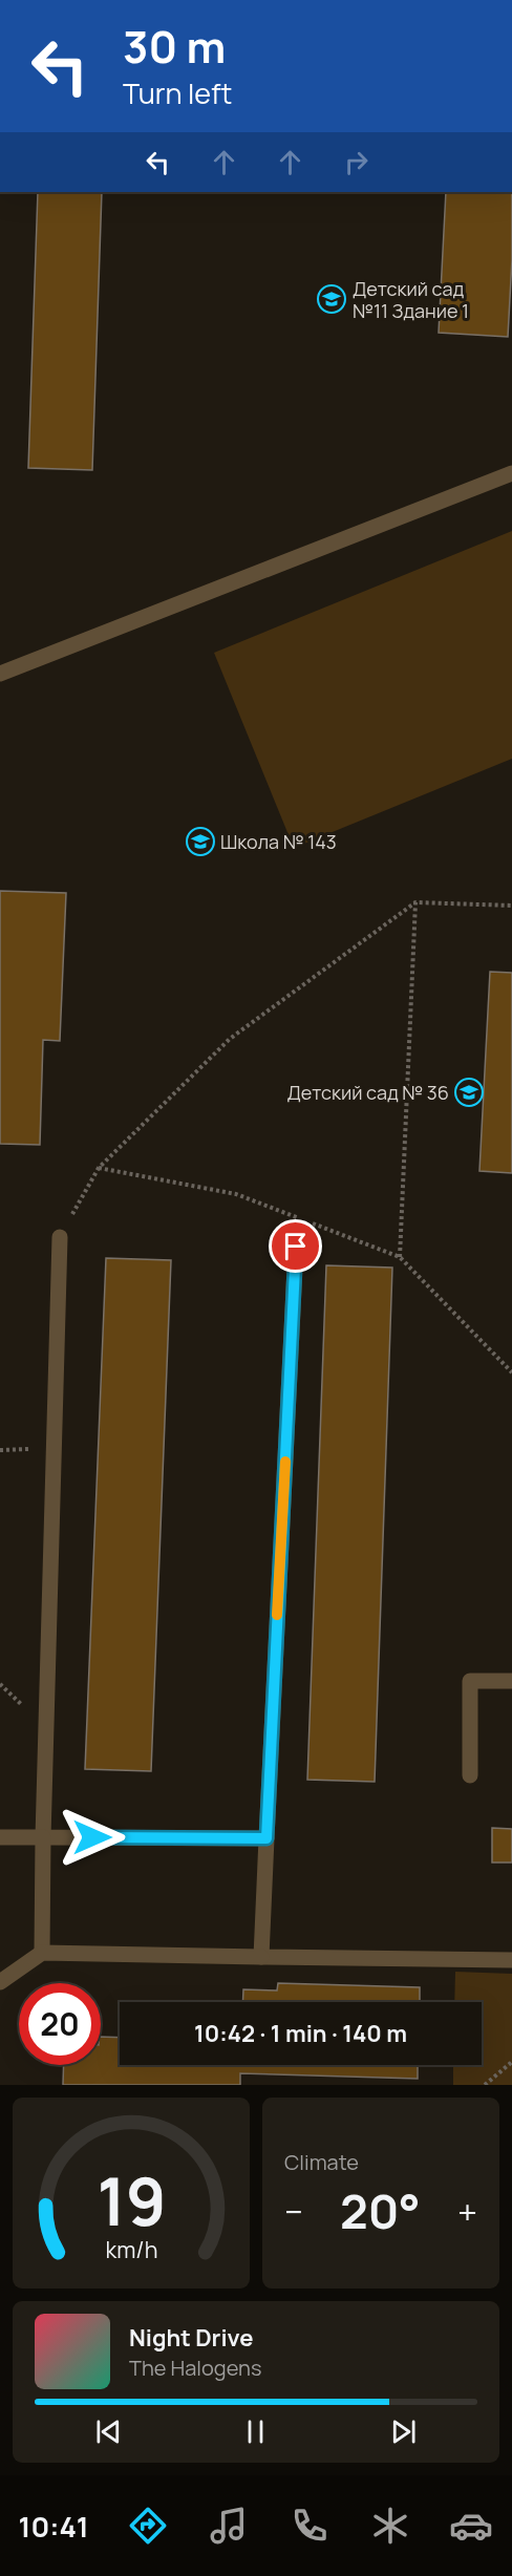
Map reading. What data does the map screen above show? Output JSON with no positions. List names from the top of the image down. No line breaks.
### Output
{"places":{"school or university":["Детский сад №11 Здание 1","Школа № 143","Детский сад № 36"]},"page":{"turn":["30 m","Turn left"],"limit":"20","trip":"10:42 · 1 min · 140 m","tile":"Climate","heat":["−","20°","+"],"song":["Night Drive","The Halogens"],"tabs":"10:41","gauge":["19","km/h"]}}
